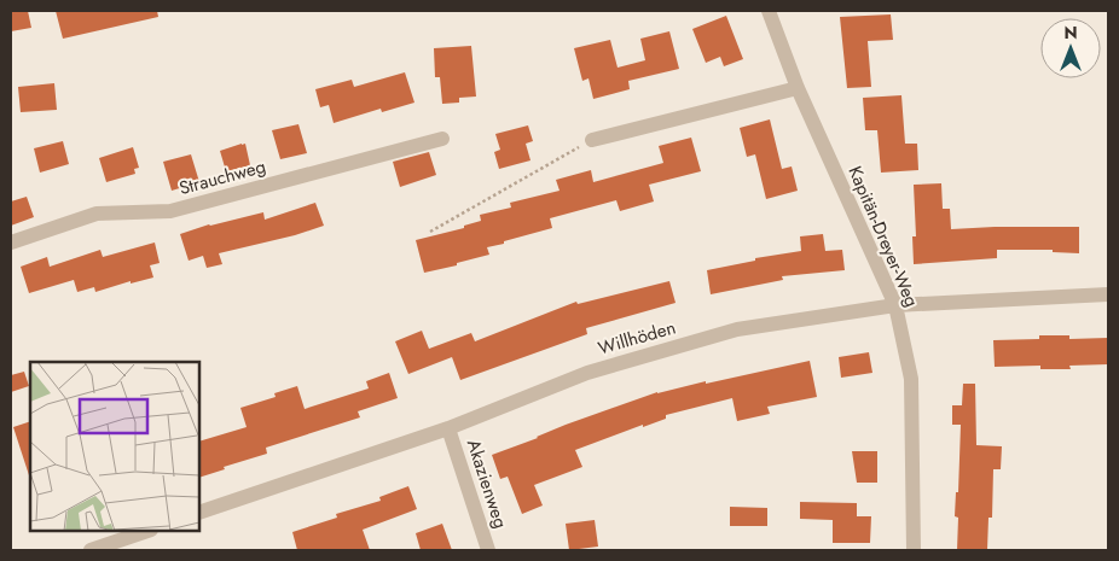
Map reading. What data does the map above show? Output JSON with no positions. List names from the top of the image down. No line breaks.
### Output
{"streets":{"street":["Strauchweg","Kapitän-Dreyer-Weg","Willhöden","Akazienweg"]},"crossings":[["Kapitän-Dreyer-Weg","Willhöden"],["Willhöden","Akazienweg"]],"north":"top"}
